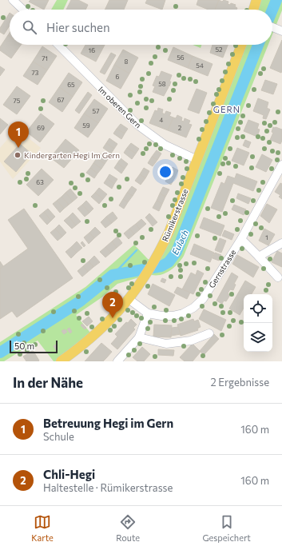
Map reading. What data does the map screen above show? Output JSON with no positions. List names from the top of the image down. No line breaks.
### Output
{"streets":{"main road":["Rümikerstrasse"],"street":["Im oberen Gern","Gernstrasse"]},"crossings":[["Im oberen Gern","Rümikerstrasse"]],"districts":["GERN"],"water":["Eulach"],"places":["Kindergarten Hegi Im Gern"],"house_numbers":["52","16","56","71","8","54","73","6","58","65","67","75","57","4","59","69","2","63","1"],"scale_bar":"50 m","page":{"search":"Hier suchen","pins":["1","2"],"scale":"50 m","heading":["In der Nähe","2 Ergebnisse"],"list":[{"mark":"1","name":"Betreuung Hegi im Gern","note":"Schule","value":"160 m"},{"mark":"2","name":"Chli-Hegi","note":"Haltestelle · Rümikerstrasse","value":"160 m"}],"nav":["Karte","Route","Gespeichert"]}}
